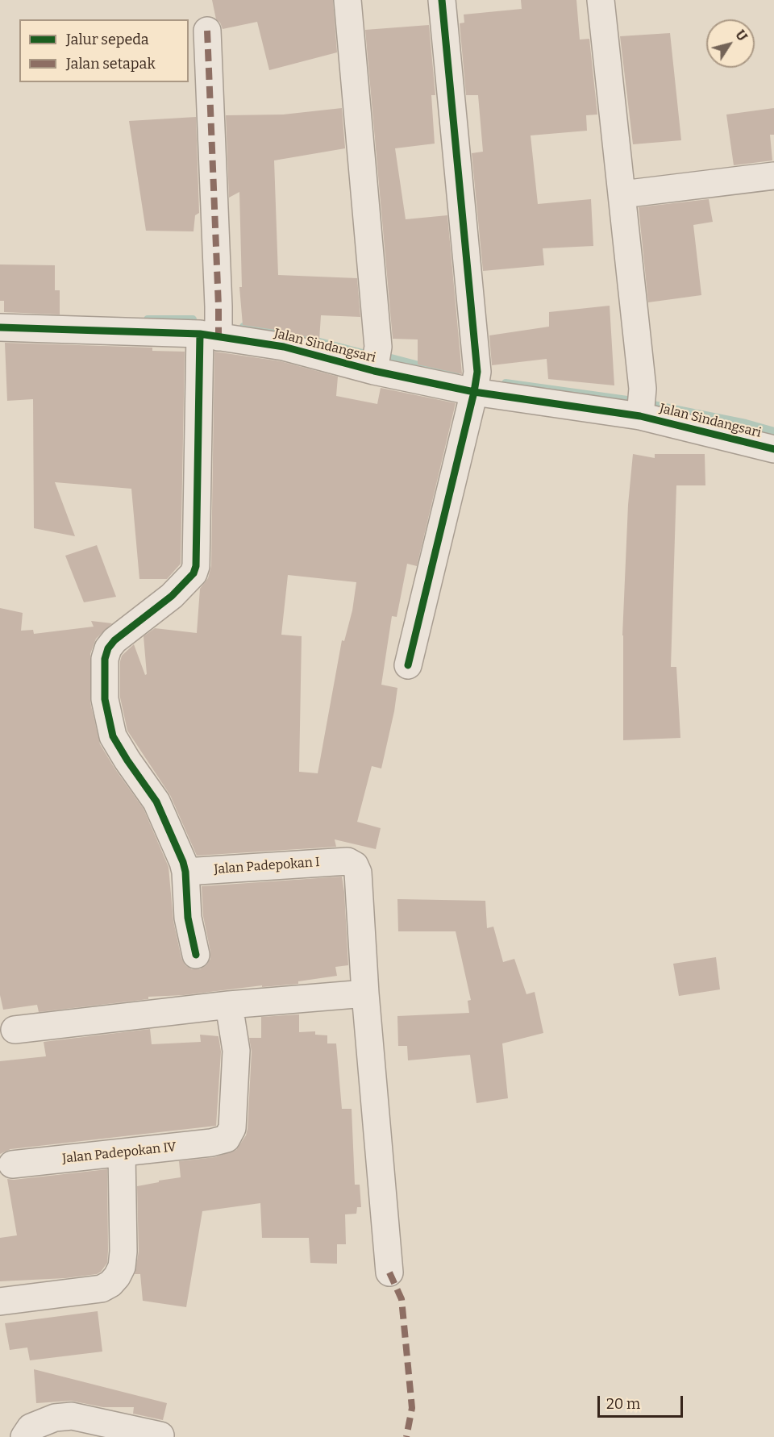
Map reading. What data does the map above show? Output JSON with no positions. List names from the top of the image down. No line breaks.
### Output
{"streets":{"street":["Jalan Sindangsari","Jalan Padepokan I","Jalan Padepokan IV"]},"legend":["Jalur sepeda","Jalan setapak"],"scale_bar":"20 m","north":"top right"}
